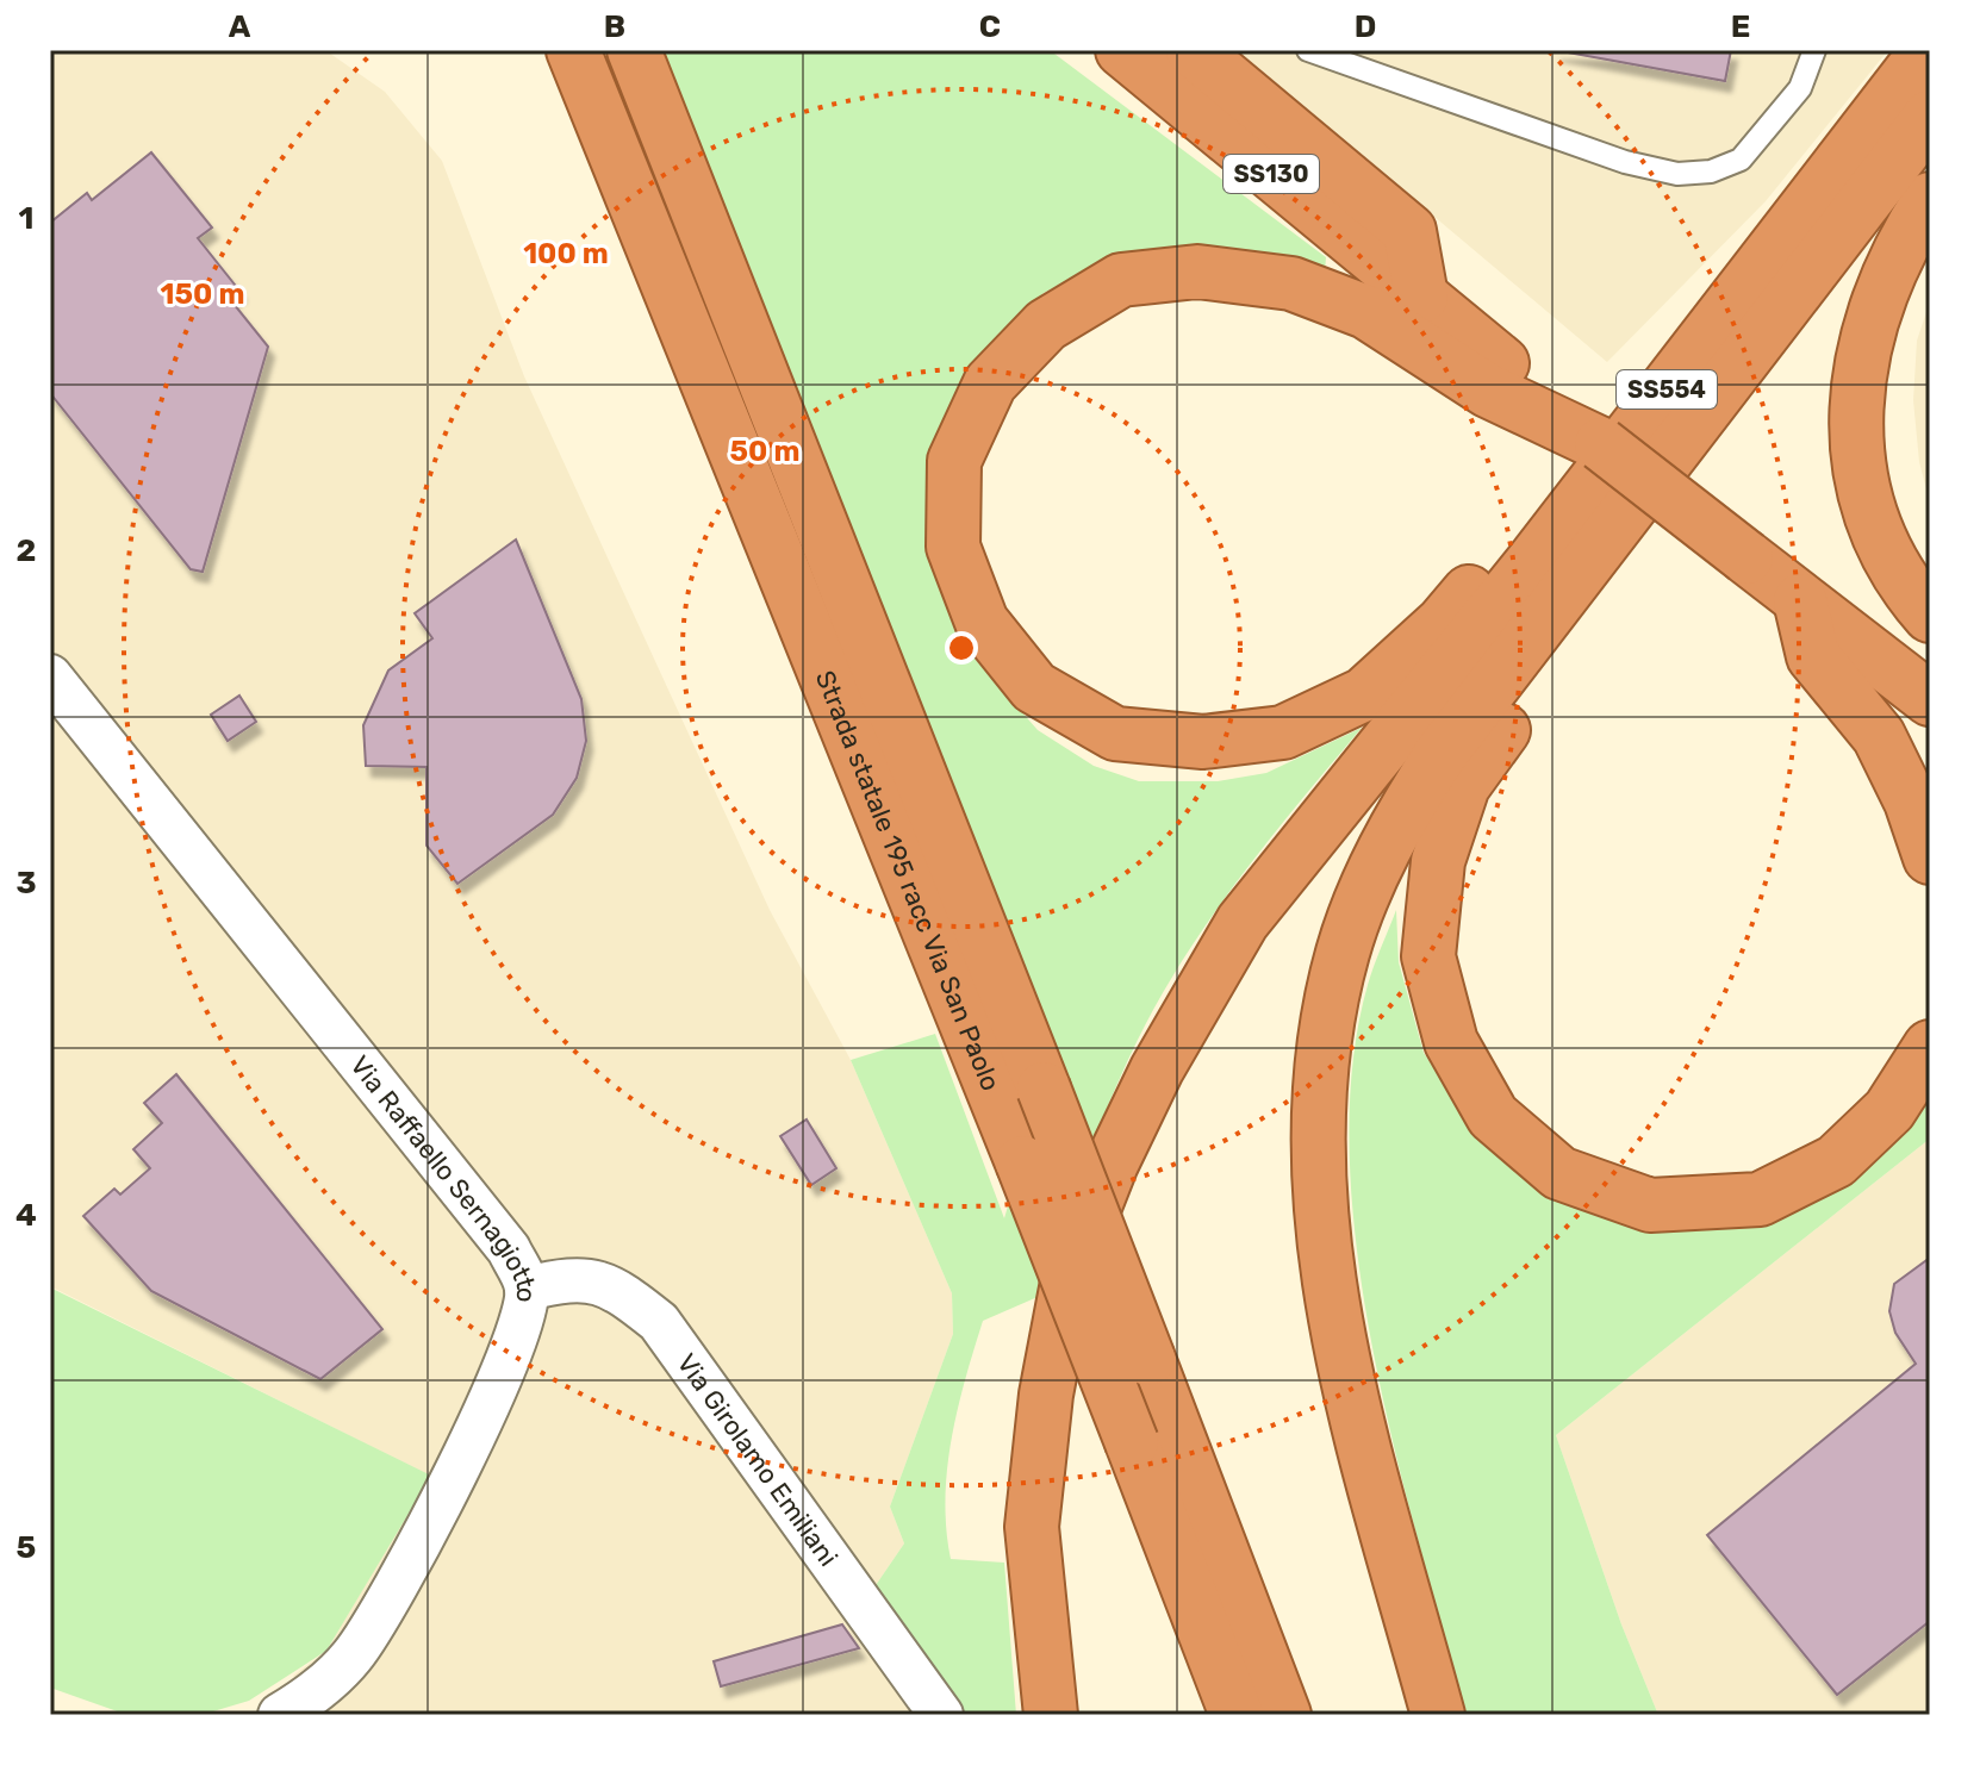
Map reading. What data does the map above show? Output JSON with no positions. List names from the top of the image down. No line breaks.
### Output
{"streets":{"highway":["SS130","SS554","Strada statale 195 racc Via San Paolo"],"street":["Via Raffaello Sernagiotto","Via Girolamo Emiliani"]},"crossings":[["Via Raffaello Sernagiotto","Via Girolamo Emiliani"]],"grid":{"columns":["A","B","C","D","E"],"rows":["1","2","3","4","5"]},"rings":["100 m","150 m","50 m"]}
